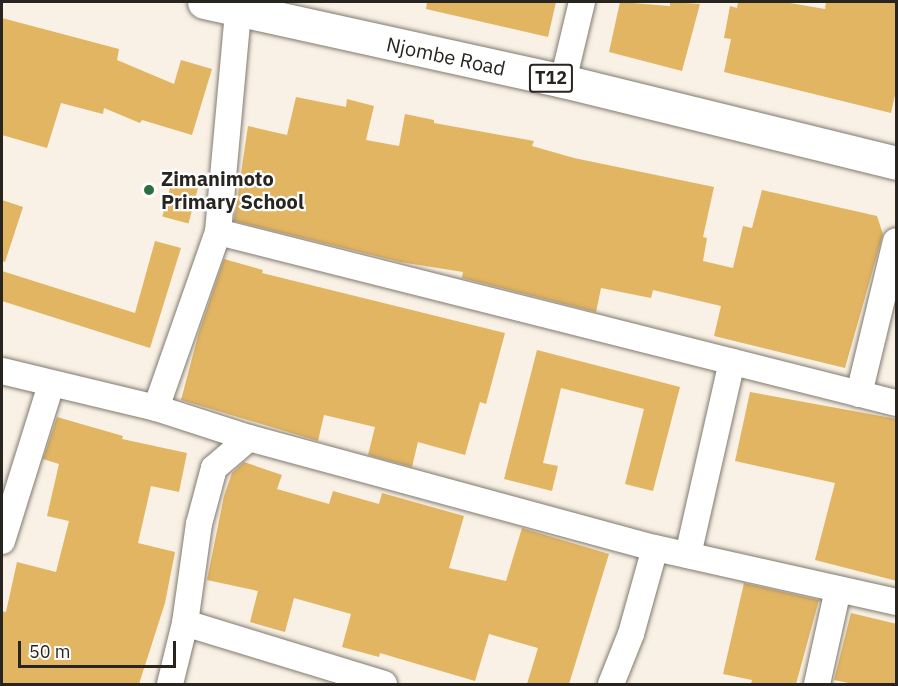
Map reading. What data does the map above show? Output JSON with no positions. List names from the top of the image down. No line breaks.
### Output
{"streets":{"highway":["Njombe Road","T12"]},"places":["Zimanimoto Primary School"],"scale_bar":"50 m"}
